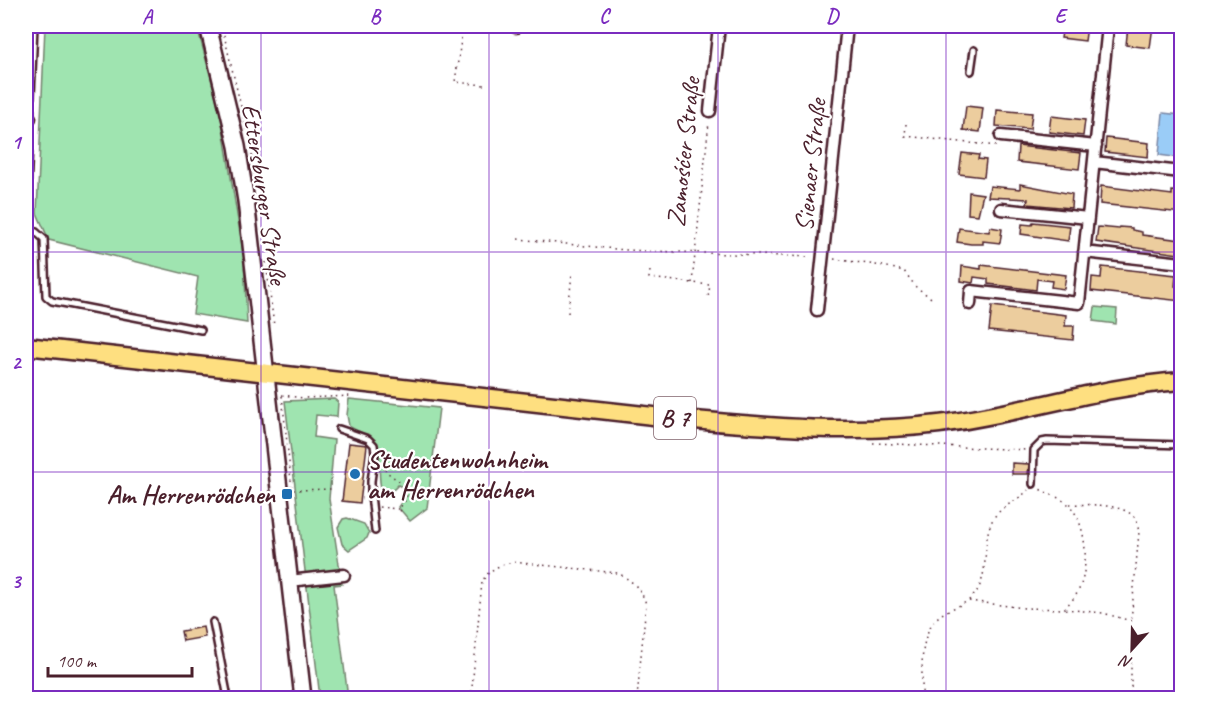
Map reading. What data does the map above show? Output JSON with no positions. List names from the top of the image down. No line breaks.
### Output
{"streets":{"main road":["B 7"],"street":["Zamośćer Straße","Sienaer Straße","Ettersburger Straße"]},"crossings":[["Ettersburger Straße","B 7"]],"places":{"other":["Studentenwohnheim am Herrenrödchen"],"transit":["Am Herrenrödchen"]},"scale_bar":"100 m","north":"bottom","grid":{"columns":["A","B","C","D","E"],"rows":["1","2","3"]}}
